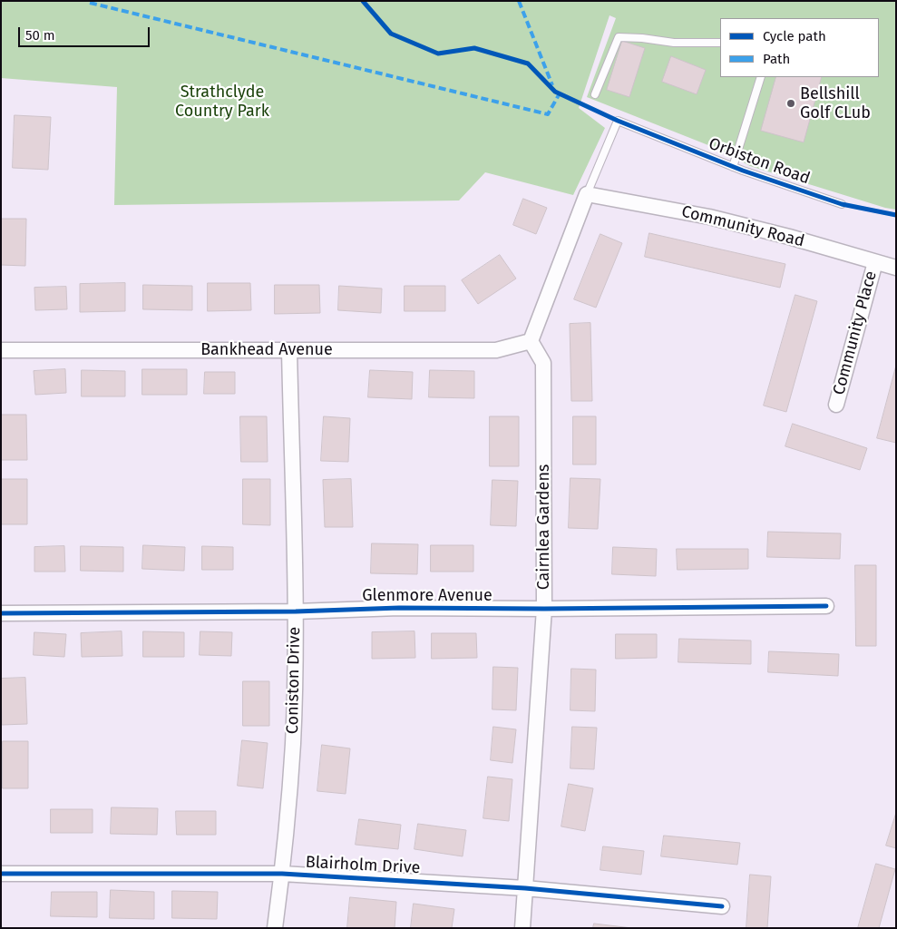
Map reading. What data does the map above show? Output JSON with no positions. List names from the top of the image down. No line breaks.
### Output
{"streets":{"street":["Community Road","Community Place","Bankhead Avenue","Cairnlea Gardens","Glenmore Avenue","Coniston Drive","Blairholm Drive"],"lane":["Orbiston Road"]},"crossings":[["Orbiston Road","Community Road"],["Community Road","Community Place"],["Bankhead Avenue","Cairnlea Gardens"],["Bankhead Avenue","Coniston Drive"],["Cairnlea Gardens","Glenmore Avenue"],["Cairnlea Gardens","Blairholm Drive"],["Glenmore Avenue","Coniston Drive"],["Coniston Drive","Blairholm Drive"]],"parks":["Strathclyde Country Park"],"places":["Bellshill Golf CLub"],"legend":["Cycle path","Path"],"scale_bar":"50 m"}
